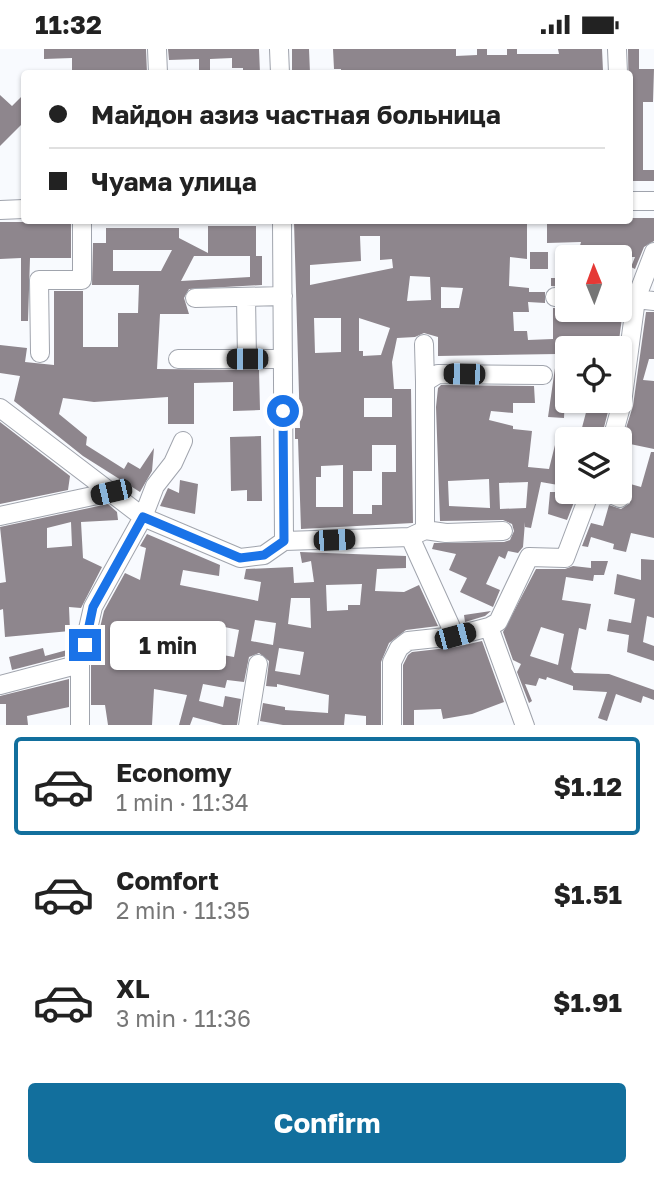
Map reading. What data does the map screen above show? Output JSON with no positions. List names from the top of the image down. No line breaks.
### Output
{"north":"top","page":{"status":"11:32","banner":["Майдон азиз частная больница","Чуама улица"],"bubble":"1 min","list":[{"name":"Economy","note":"1 min · 11:34","value":"$1.12"},{"name":"Comfort","note":"2 min · 11:35","value":"$1.51"},{"name":"XL","note":"3 min · 11:36","value":"$1.91"}],"buttons":"Confirm"}}
